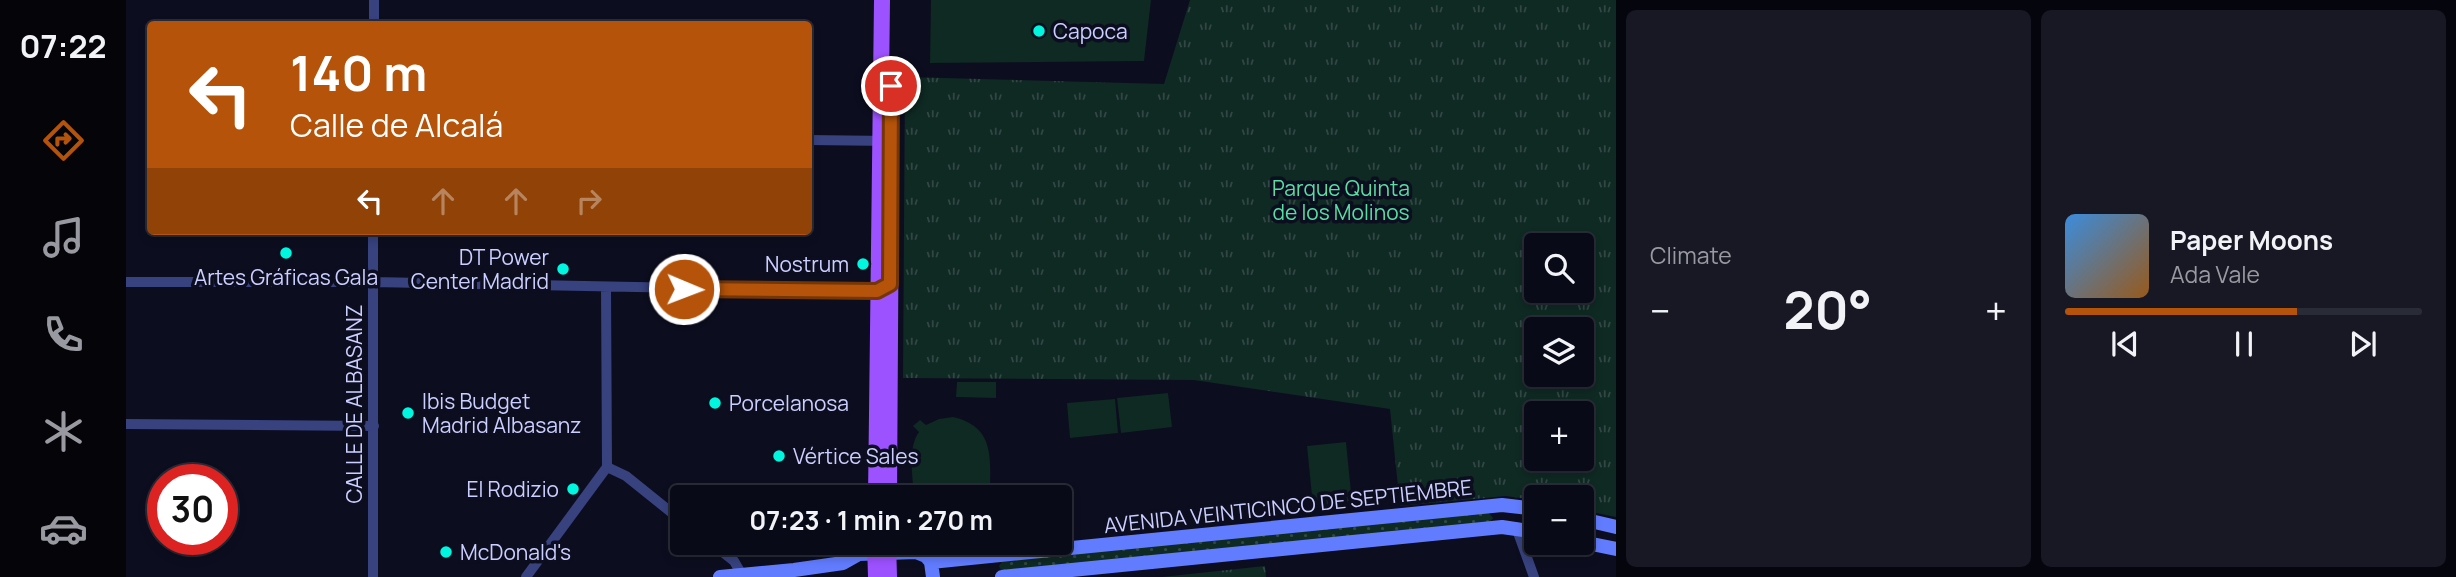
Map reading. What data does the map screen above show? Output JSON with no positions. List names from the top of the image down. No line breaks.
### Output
{"streets":{"main road":["AVENIDA VEINTICINCO DE SEPTIEMBRE"],"street":["CALLE DE ALBASANZ"]},"parks":["Parque Quinta de los Molinos"],"places":["Capoca","Artes Gráficas Gala","Nostrum","DT Power Center Madrid","Porcelanosa","Ibis Budget Madrid Albasanz","Vértice Sales","El Rodizio","McDonald's"],"page":{"tabs":"07:22","tile":"Climate","turn":["140 m","Calle de Alcalá"],"song":["Paper Moons","Ada Vale"],"map_buttons":["+","−"],"heat":["−","20°","+"],"limit":"30","trip":"07:23 · 1 min · 270 m"}}
